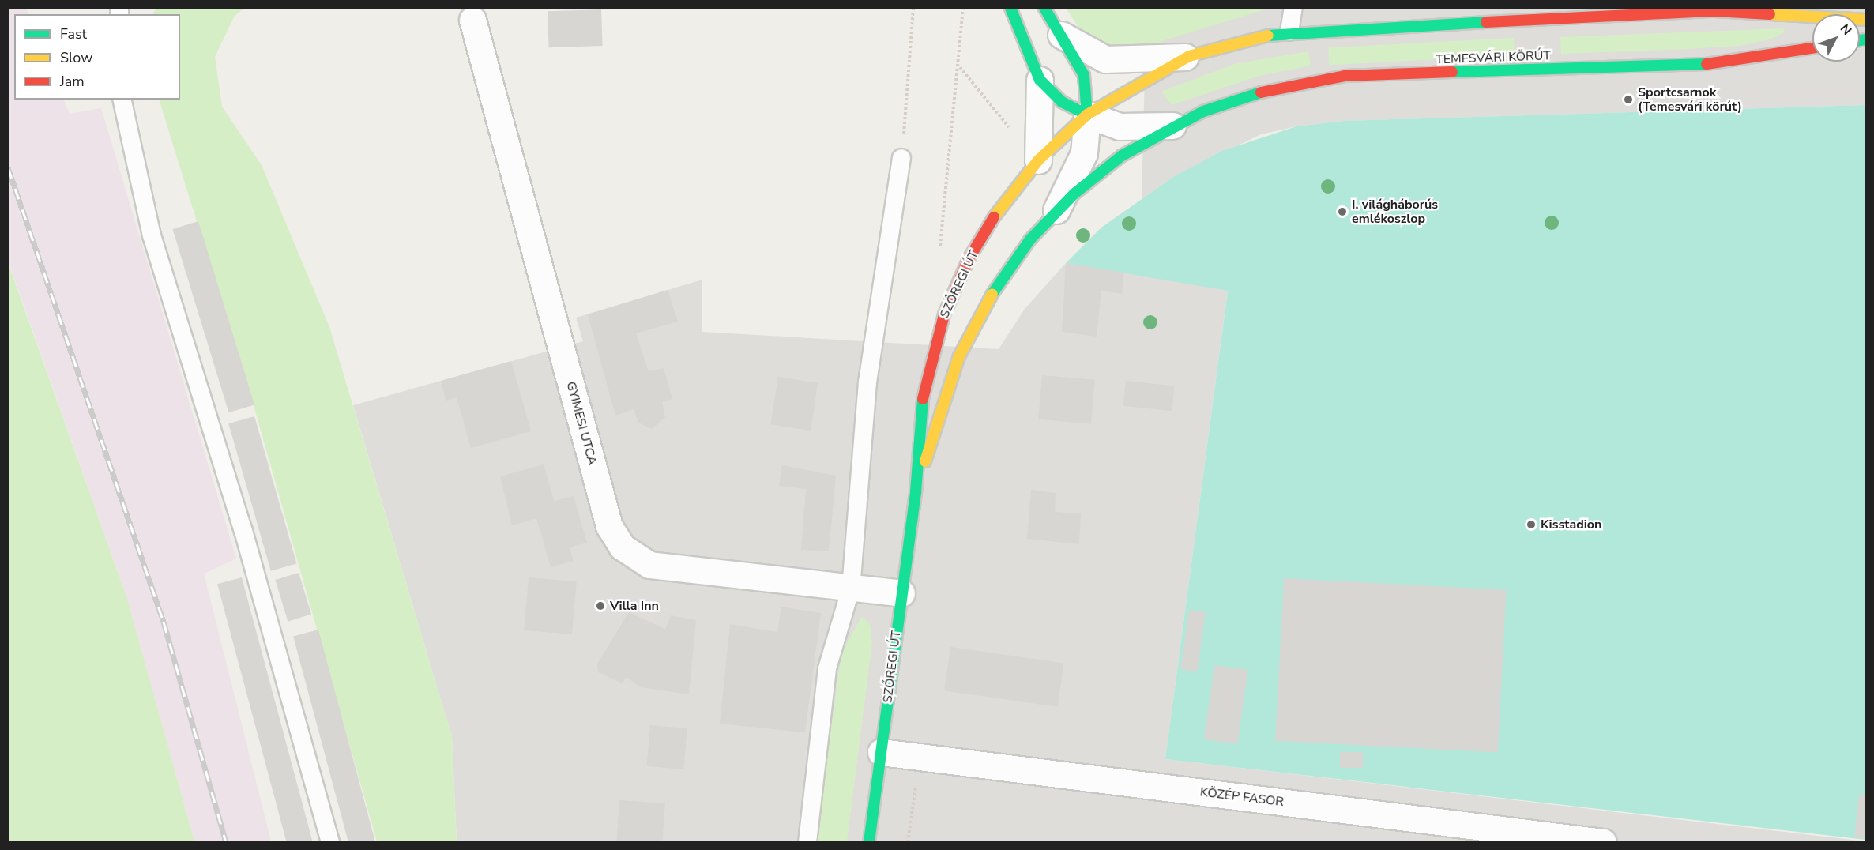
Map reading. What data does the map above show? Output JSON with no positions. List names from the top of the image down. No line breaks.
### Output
{"streets":{"main road":["TEMESVÁRI KÖRÚT","SZŐREGI ÚT"],"street":["GYIMESI UTCA","KÖZÉP FASOR"]},"crossings":[["TEMESVÁRI KÖRÚT","SZŐREGI ÚT"],["SZŐREGI ÚT","GYIMESI UTCA"],["SZŐREGI ÚT","KÖZÉP FASOR"]],"places":["Sportcsarnok (Temesvári körút)","I. világháborús emlékoszlop","Kisstadion","Villa Inn"],"legend":["Fast","Slow","Jam"],"north":"top right"}
